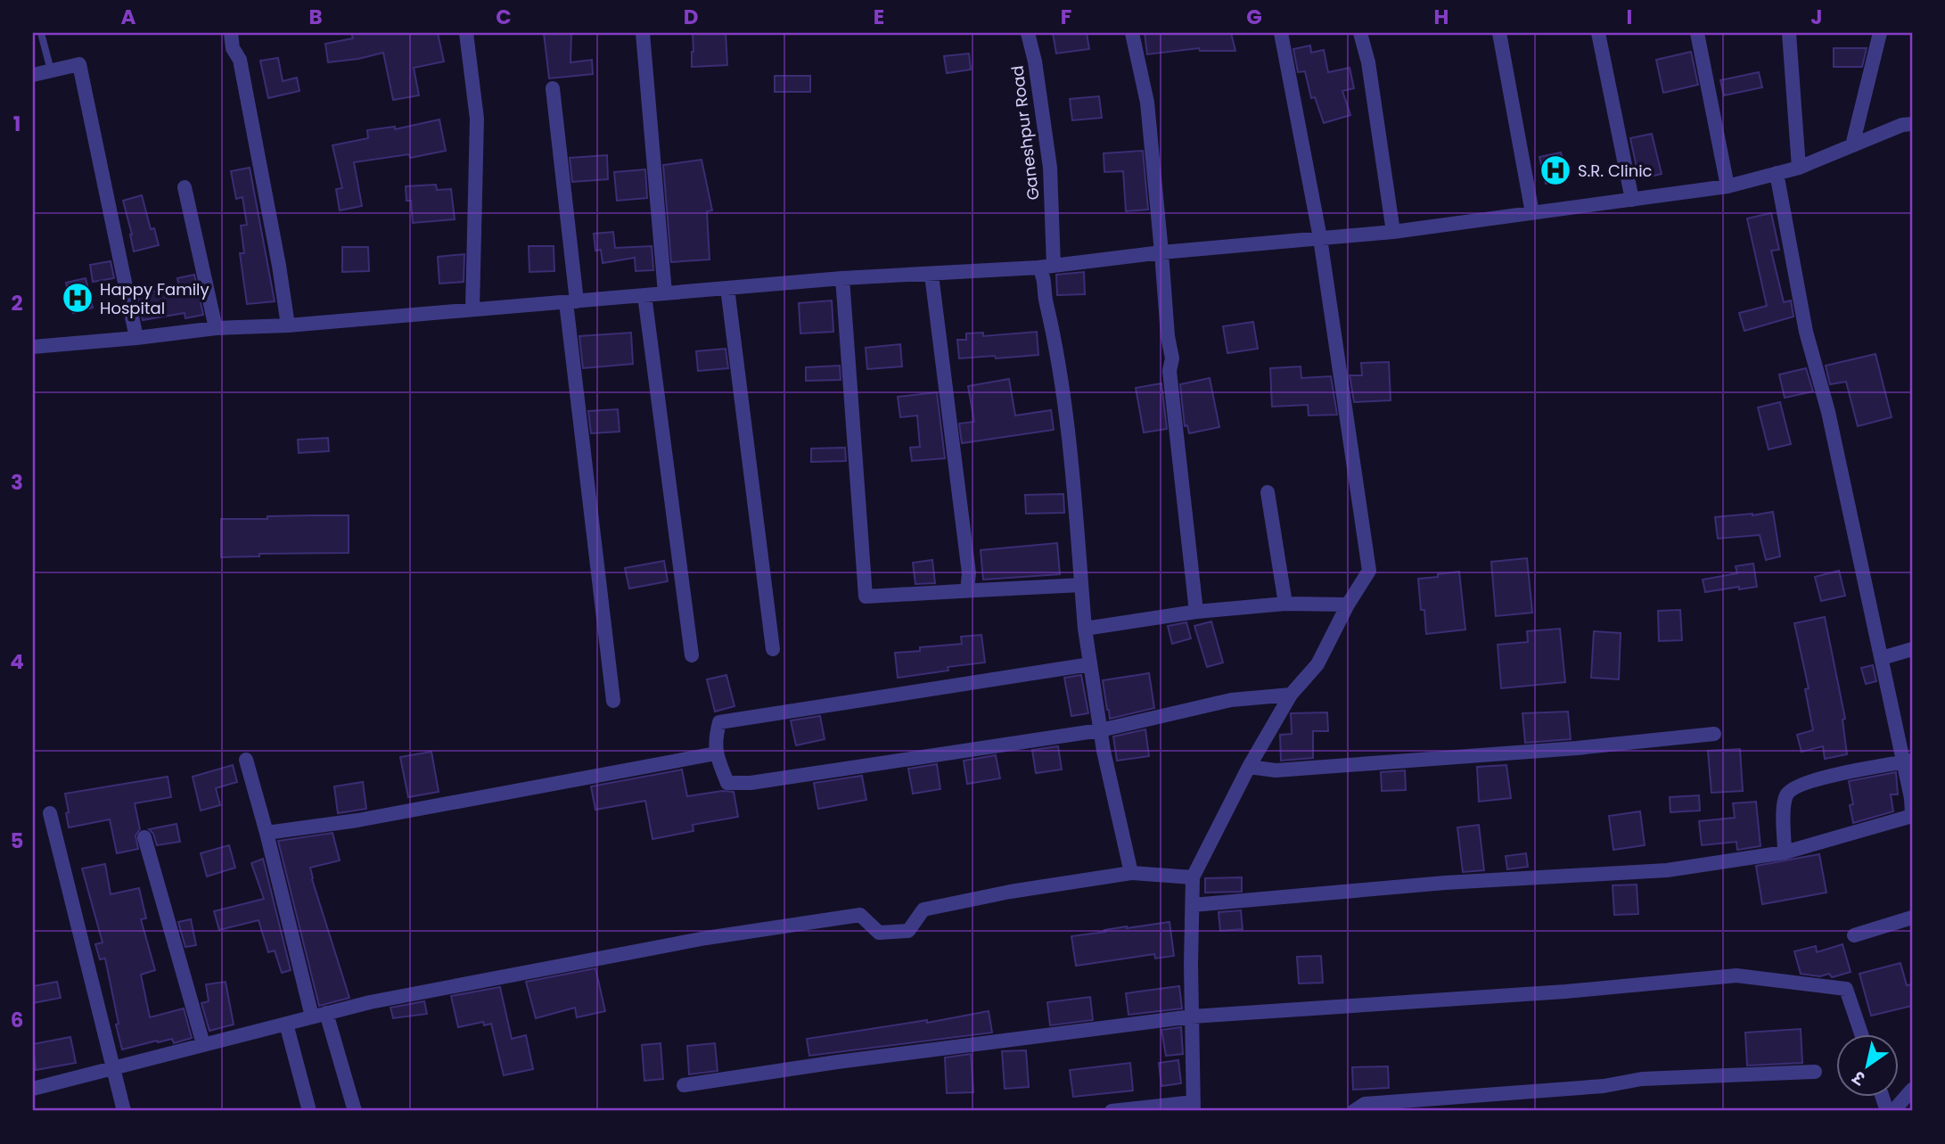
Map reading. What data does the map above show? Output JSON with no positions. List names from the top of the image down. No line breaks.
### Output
{"streets":{"street":["Ganeshpur Road"]},"places":{"hospital":["S.R. Clinic","Happy Family Hospital"]},"north":"bottom left","grid":{"columns":["A","B","C","D","E","F","G","H","I","J"],"rows":["1","2","3","4","5","6"]}}
